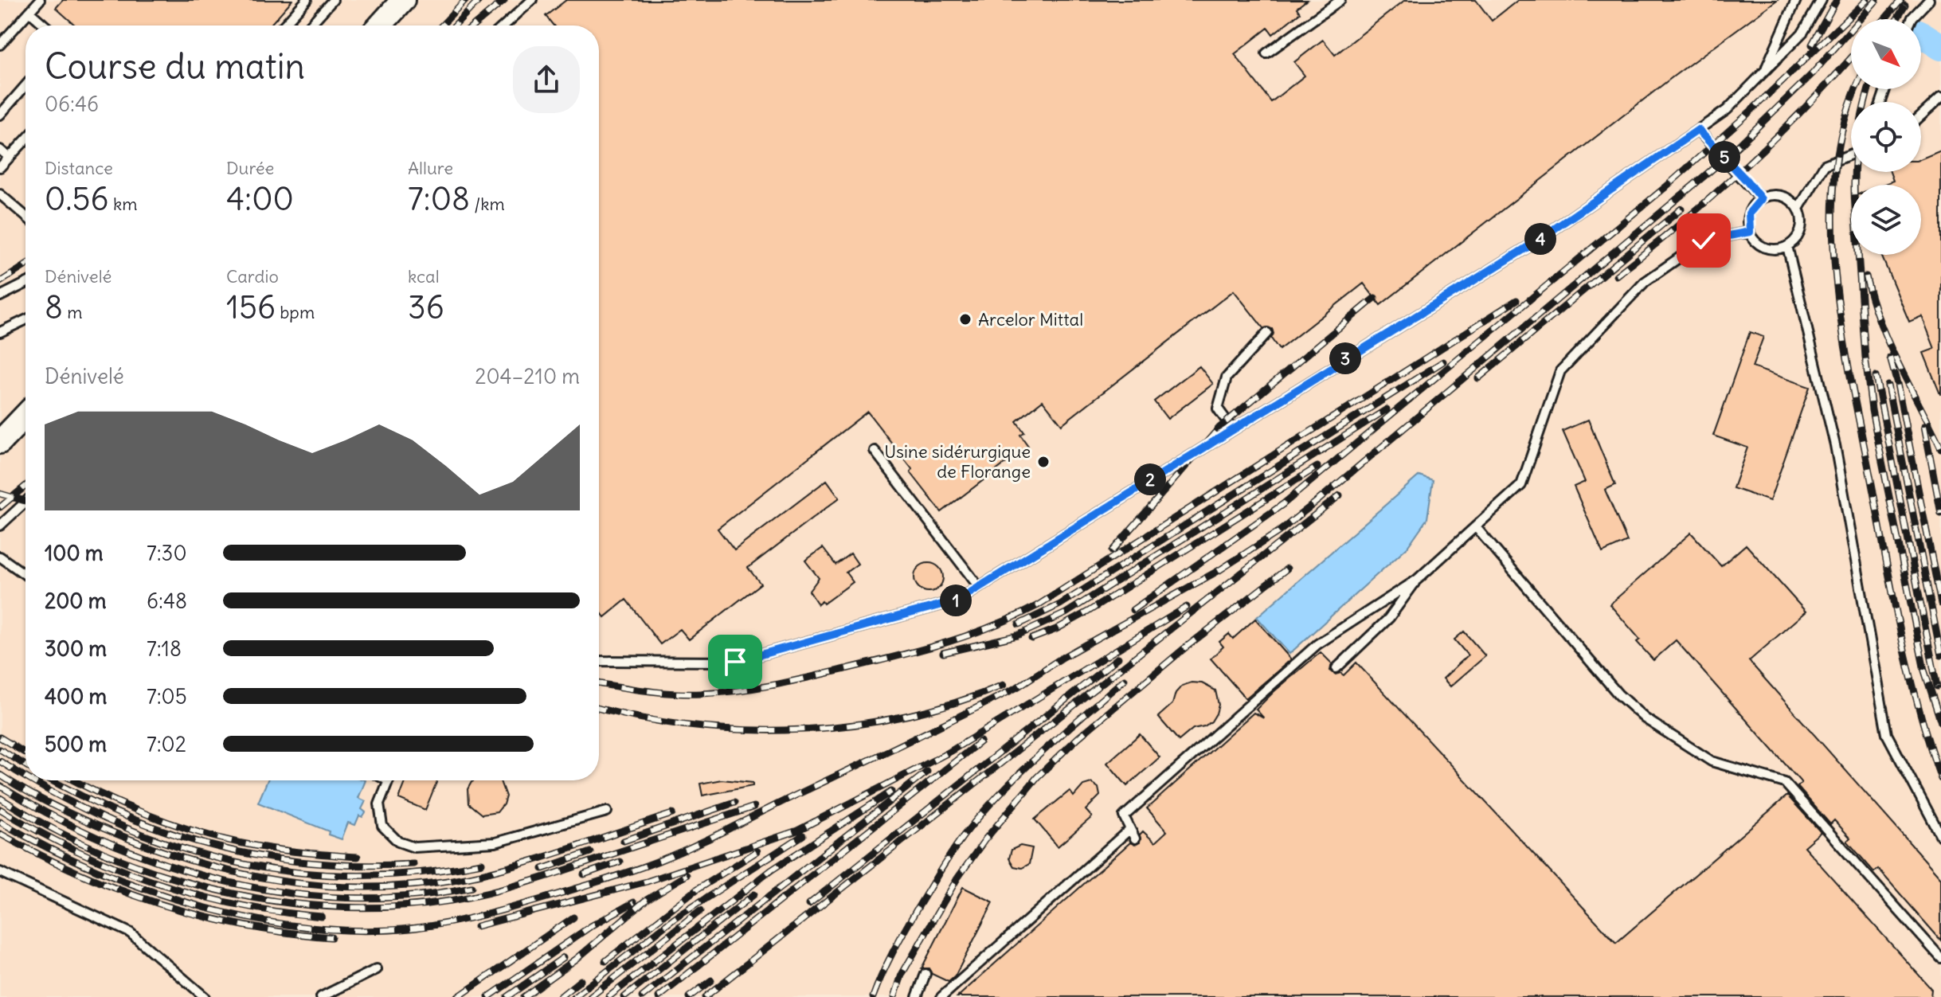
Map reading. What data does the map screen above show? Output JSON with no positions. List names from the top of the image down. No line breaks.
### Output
{"places":["Arcelor Mittal","Usine sidérurgique de Florange"],"north":"bottom right","page":{"heading":["Course du matin","06:46"],"stats":[["Distance","0.56 km"],["Durée","4:00"],["Allure","7:08 /km"],["Dénivelé","8 m"],["Cardio","156 bpm"],["kcal","36"]],"pins":["5","4","3","2","1"],"chart":["Dénivelé","204–210 m"],"list":[{"name":"100 m","note":"7:30"},{"name":"200 m","note":"6:48"},{"name":"300 m","note":"7:18"},{"name":"400 m","note":"7:05"},{"name":"500 m","note":"7:02"}]}}
